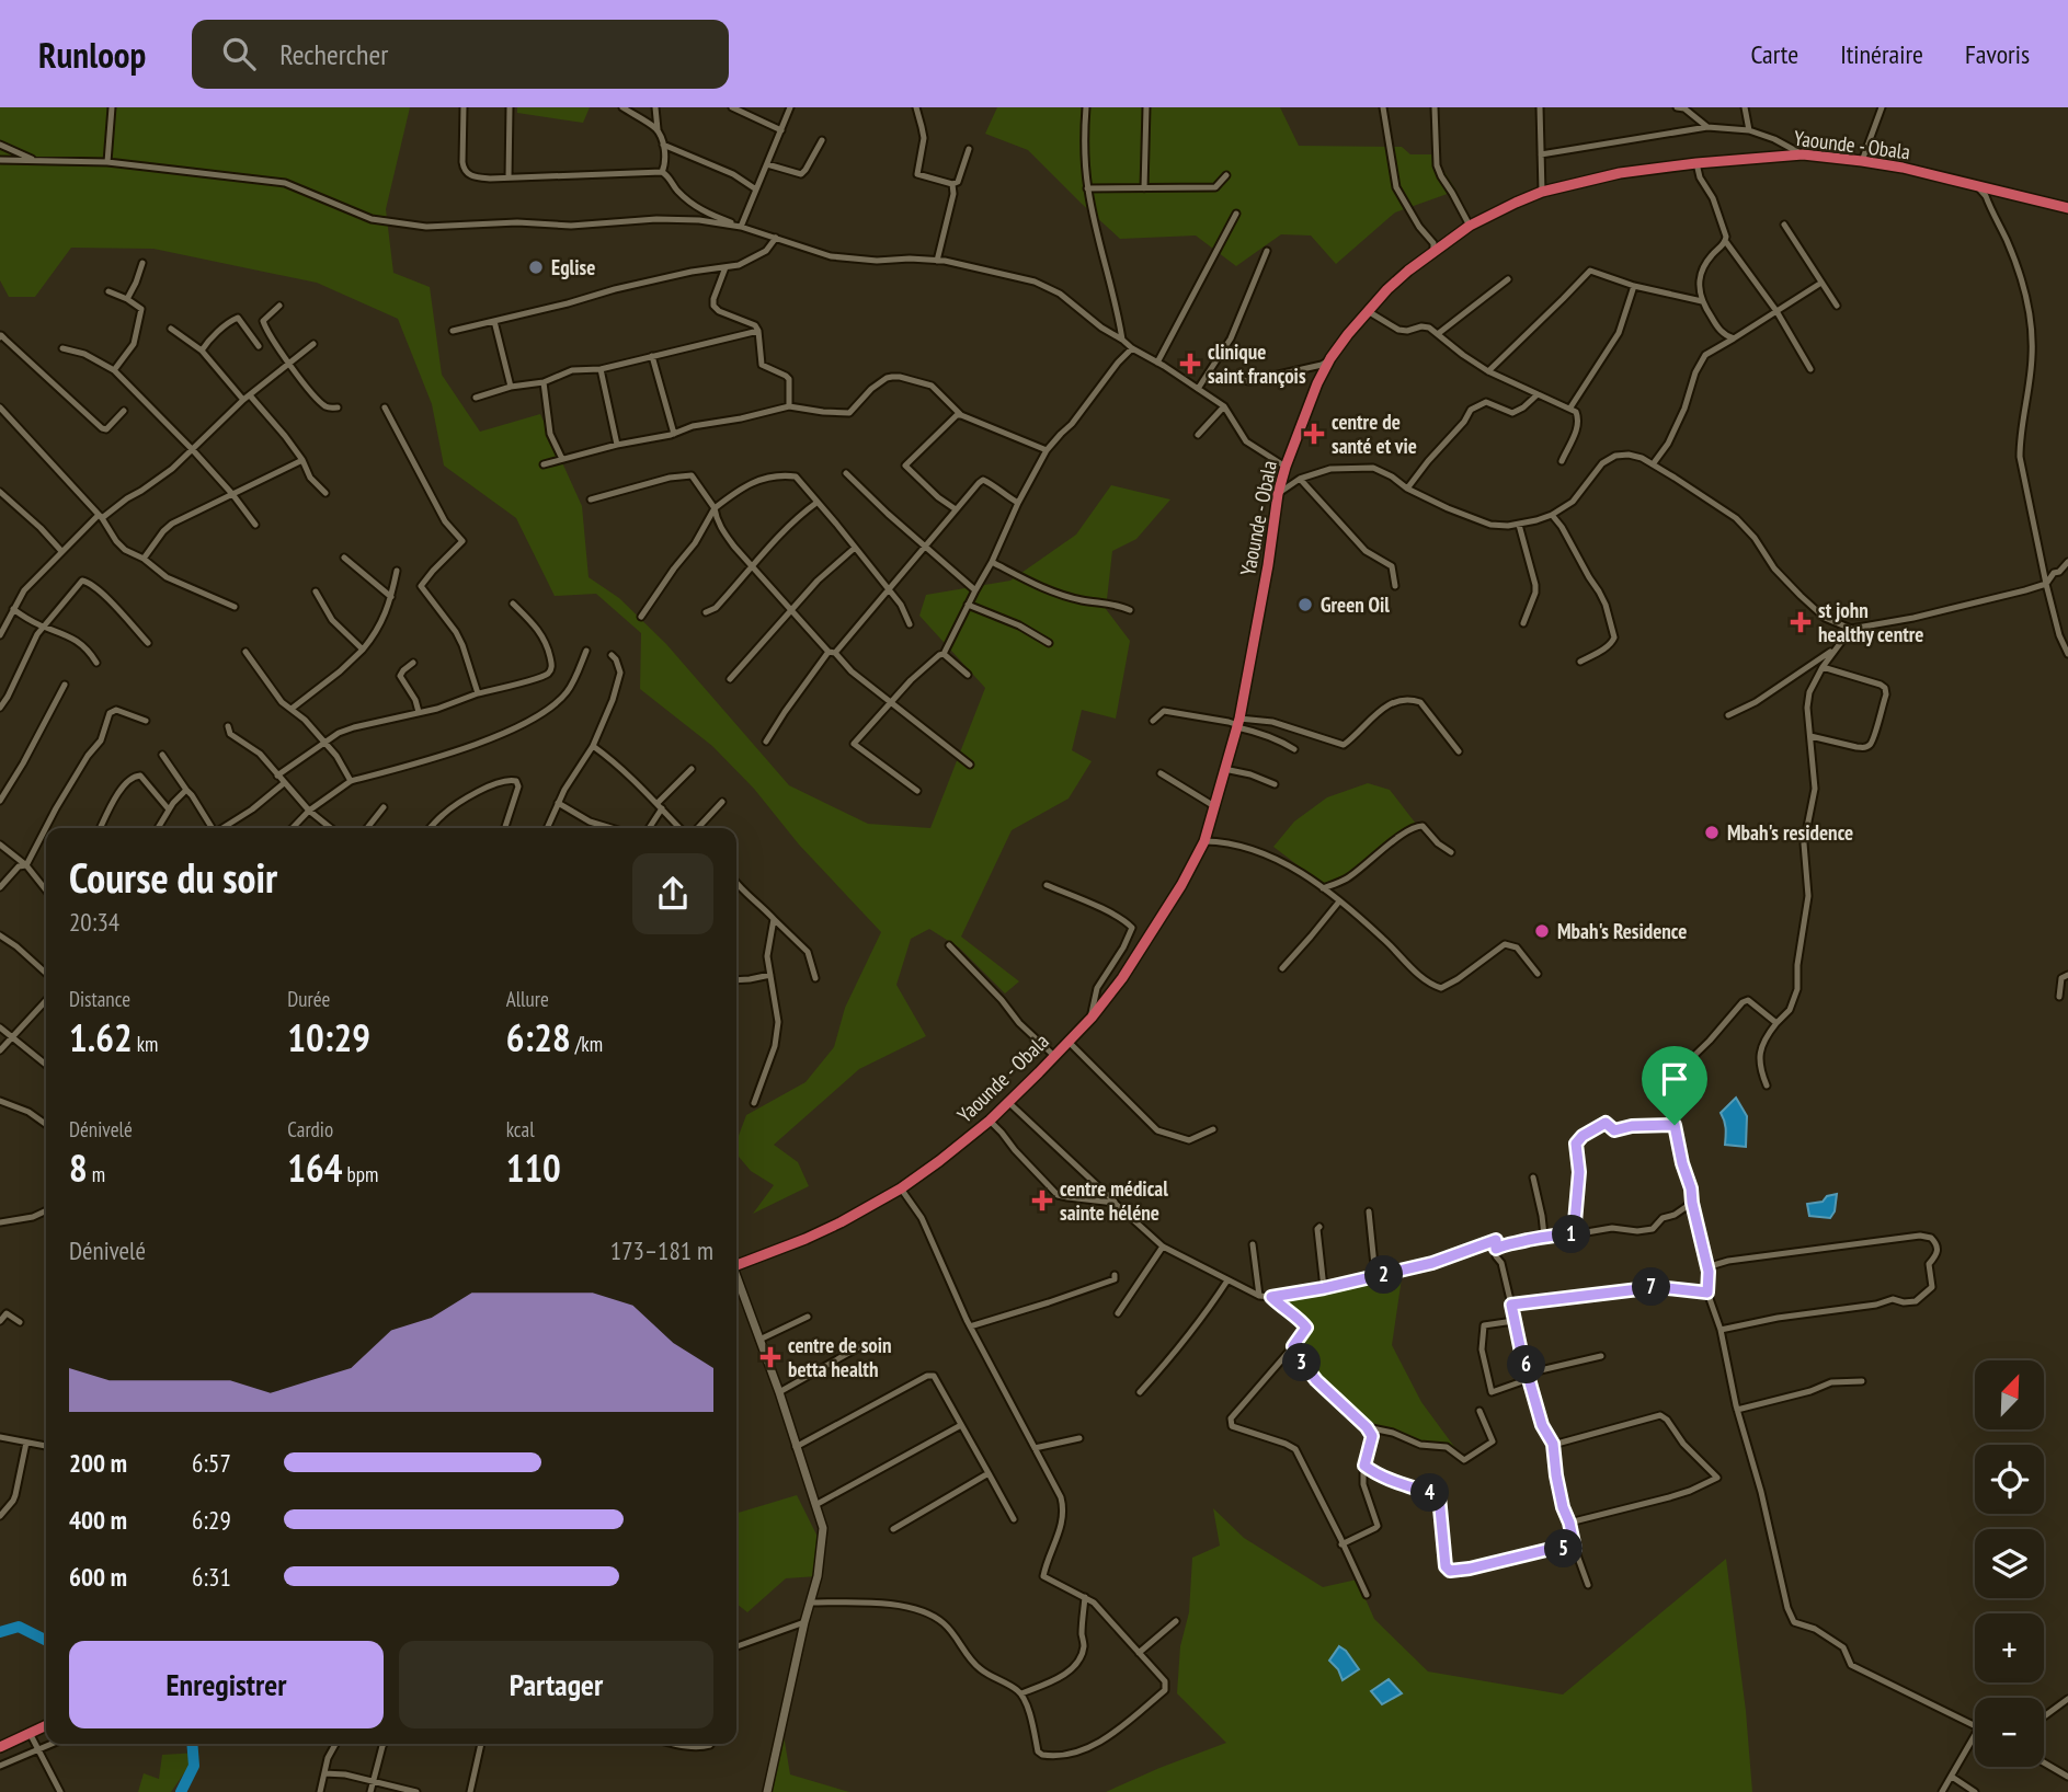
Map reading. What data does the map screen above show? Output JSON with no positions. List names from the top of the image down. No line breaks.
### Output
{"streets":{"highway":["Yaounde - Obala"]},"places":{"other":["Eglise","Green Oil","Mbah's residence","Mbah's Residence"],"health":["clinique saint françois","centre de santé et vie","st john healthy centre","centre médical sainte héléne","centre de soin betta health"]},"north":"top right","page":{"header":"Runloop","search":"Rechercher","nav":["Carte","Itinéraire","Favoris"],"heading":["Course du soir","20:34"],"stats":[["Distance","1.62 km"],["Durée","10:29"],["Allure","6:28 /km"],["Dénivelé","8 m"],["Cardio","164 bpm"],["kcal","110"]],"pins":["1","2","7","3","6","4","5"],"chart":["Dénivelé","173–181 m"],"map_buttons":["+","−"],"list":[{"name":"200 m","note":"6:57"},{"name":"400 m","note":"6:29"},{"name":"600 m","note":"6:31"}],"buttons":["Enregistrer","Partager"]}}
